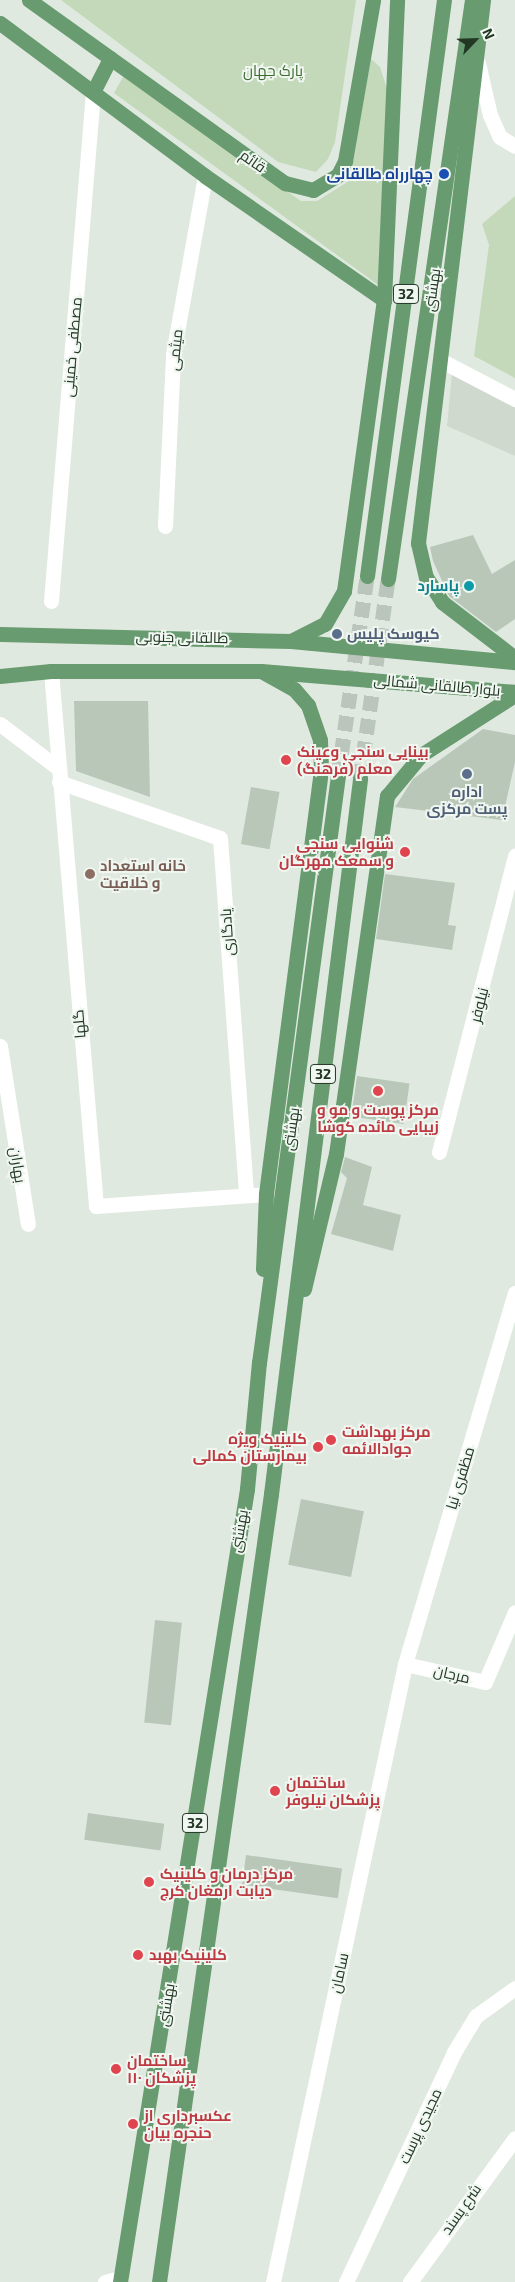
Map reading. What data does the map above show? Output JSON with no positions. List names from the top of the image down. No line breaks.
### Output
{"streets":{"main road":["قائم","بهشتى","32","طالقانی جنوبی","بلوار طالقانی شمالی"],"street":["مصطفی خمینی","میثمی","یادگاری","نیلوفر","گلها","بهاران","مظفری نیا","مرجان","سامان","مجیدی پرست","شرع پسند"]},"crossings":[["طالقانی جنوبی","بلوار طالقانی شمالی"],["یادگاری","گلها"],["مظفری نیا","مرجان"],["مظفری نیا","سامان"],["مرجان","سامان"]],"parks":["پارک جهان"],"places":["چهارراه طالقانی","پاسارد","کیوسک پلیس","بینایی سنجی وعینک معلم (فرهنگ)","اداره پست مرکزی","شنوایی سنجی و سمعک مهرگان","خانه استعداد و خلاقیت","مرکز پوست و مو و زیبایی مائده کوشا","مرکز بهداشت جوادالائمه","کلینیک ویژه بیمارستان کمالی","ساختمان پزشکان نیلوفر","مرکز درمان و کلینیک دیابت ارمغان کرج","کلینیک بهبد","ساختمان پزشکان ۱۱۰","عکسبرداری از حنجره بیان"],"north":"top right"}
